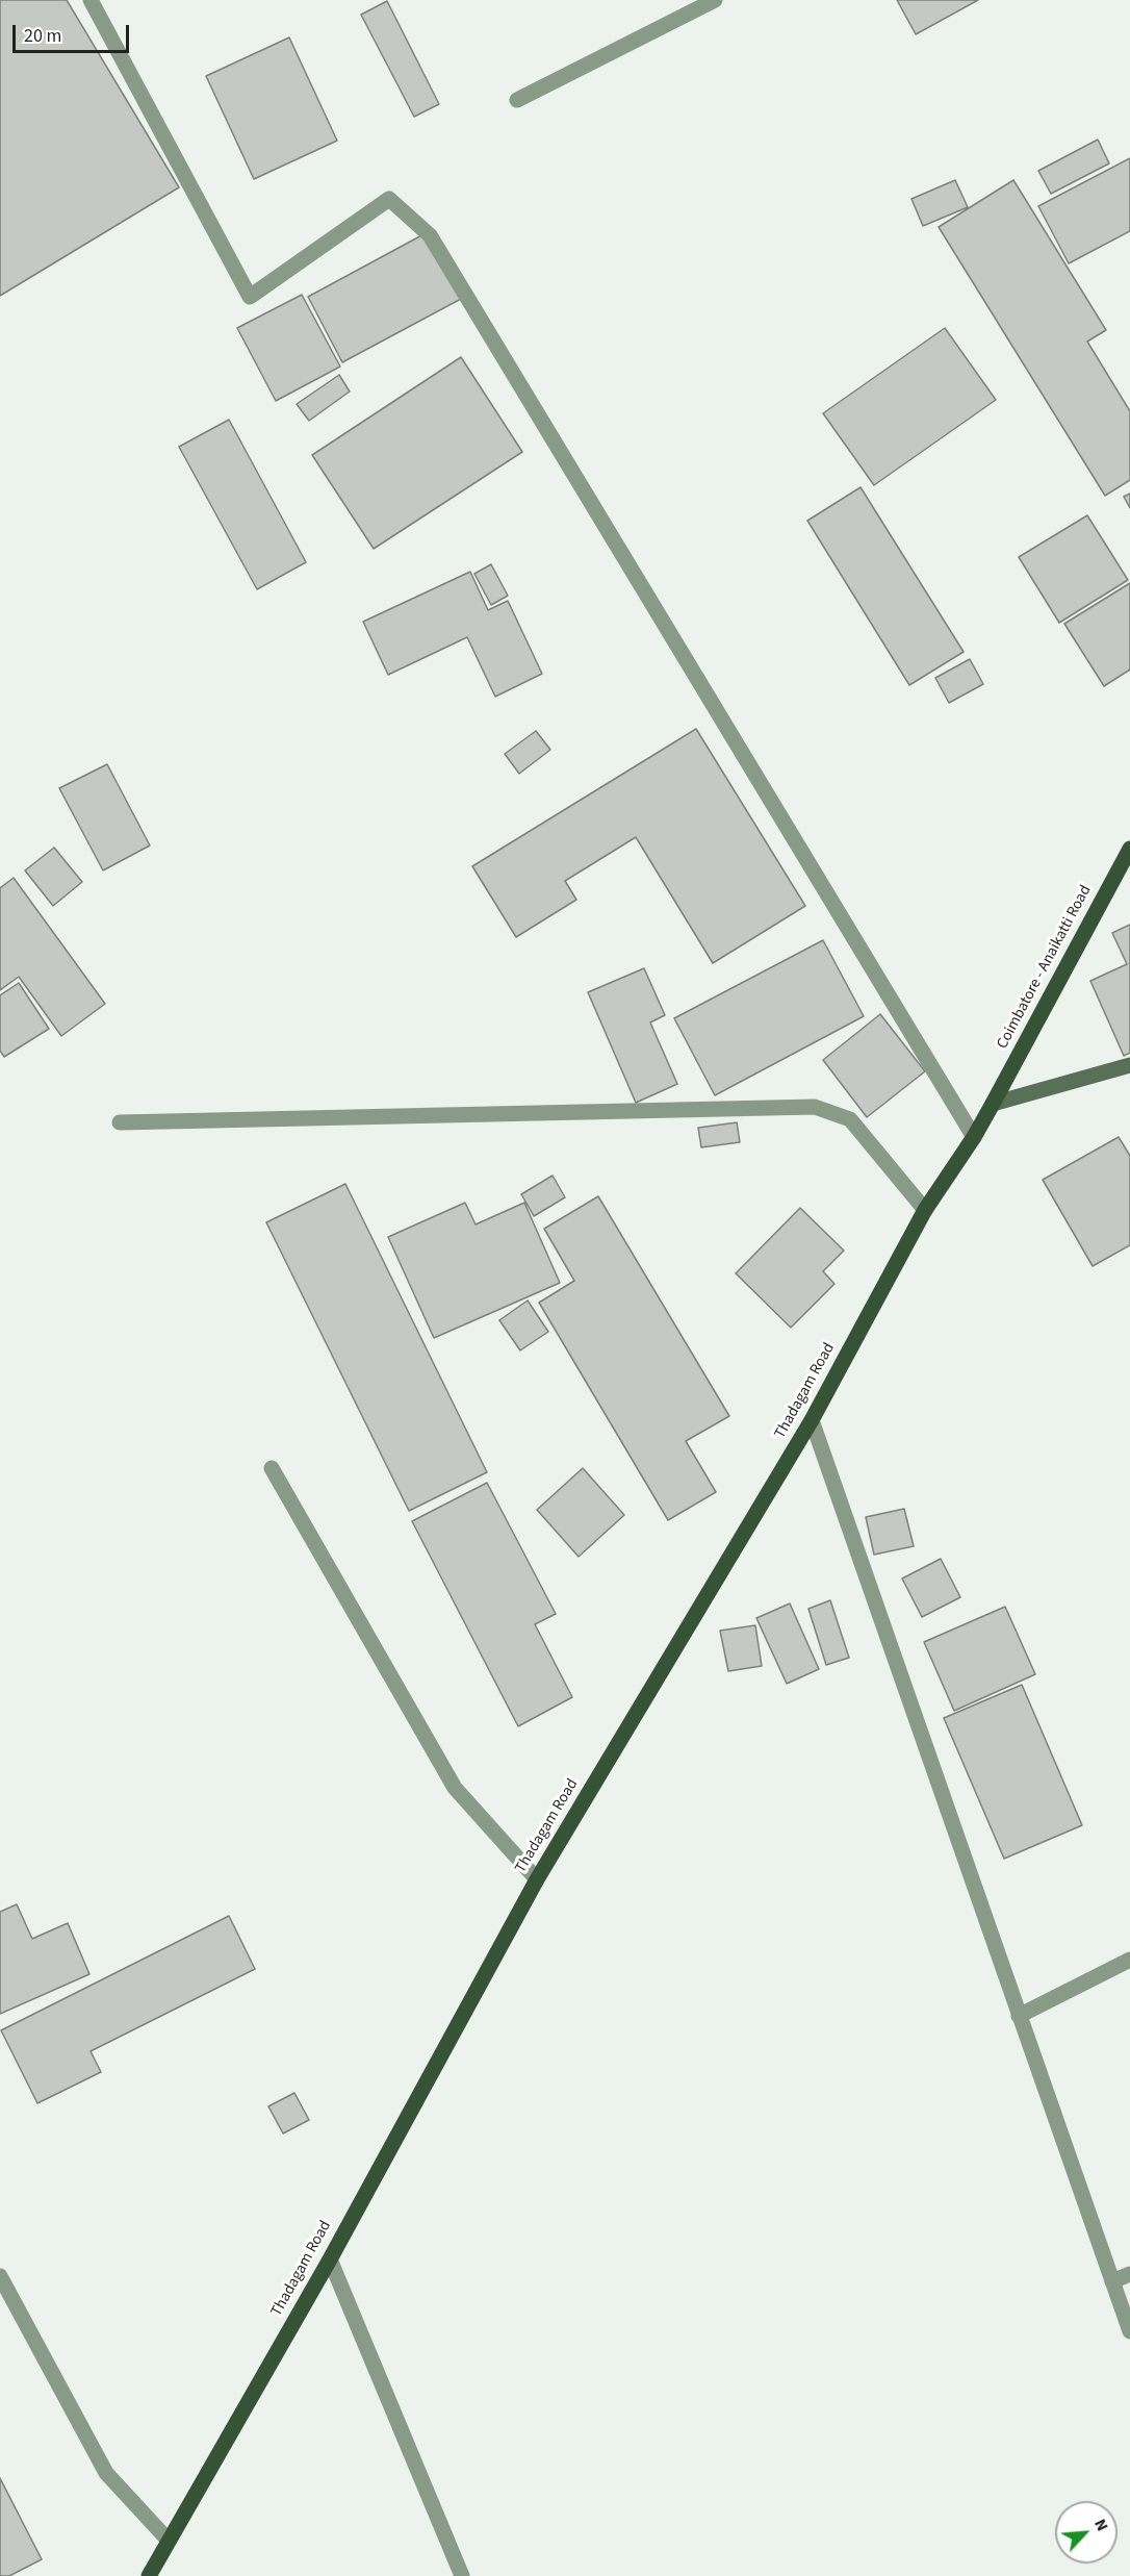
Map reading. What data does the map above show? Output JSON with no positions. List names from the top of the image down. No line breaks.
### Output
{"streets":{"main road":["Coimbatore - Anaikatti Road","Thadagam Road"]},"crossings":[["Coimbatore - Anaikatti Road","Thadagam Road"]],"scale_bar":"20 m","north":"top right"}
